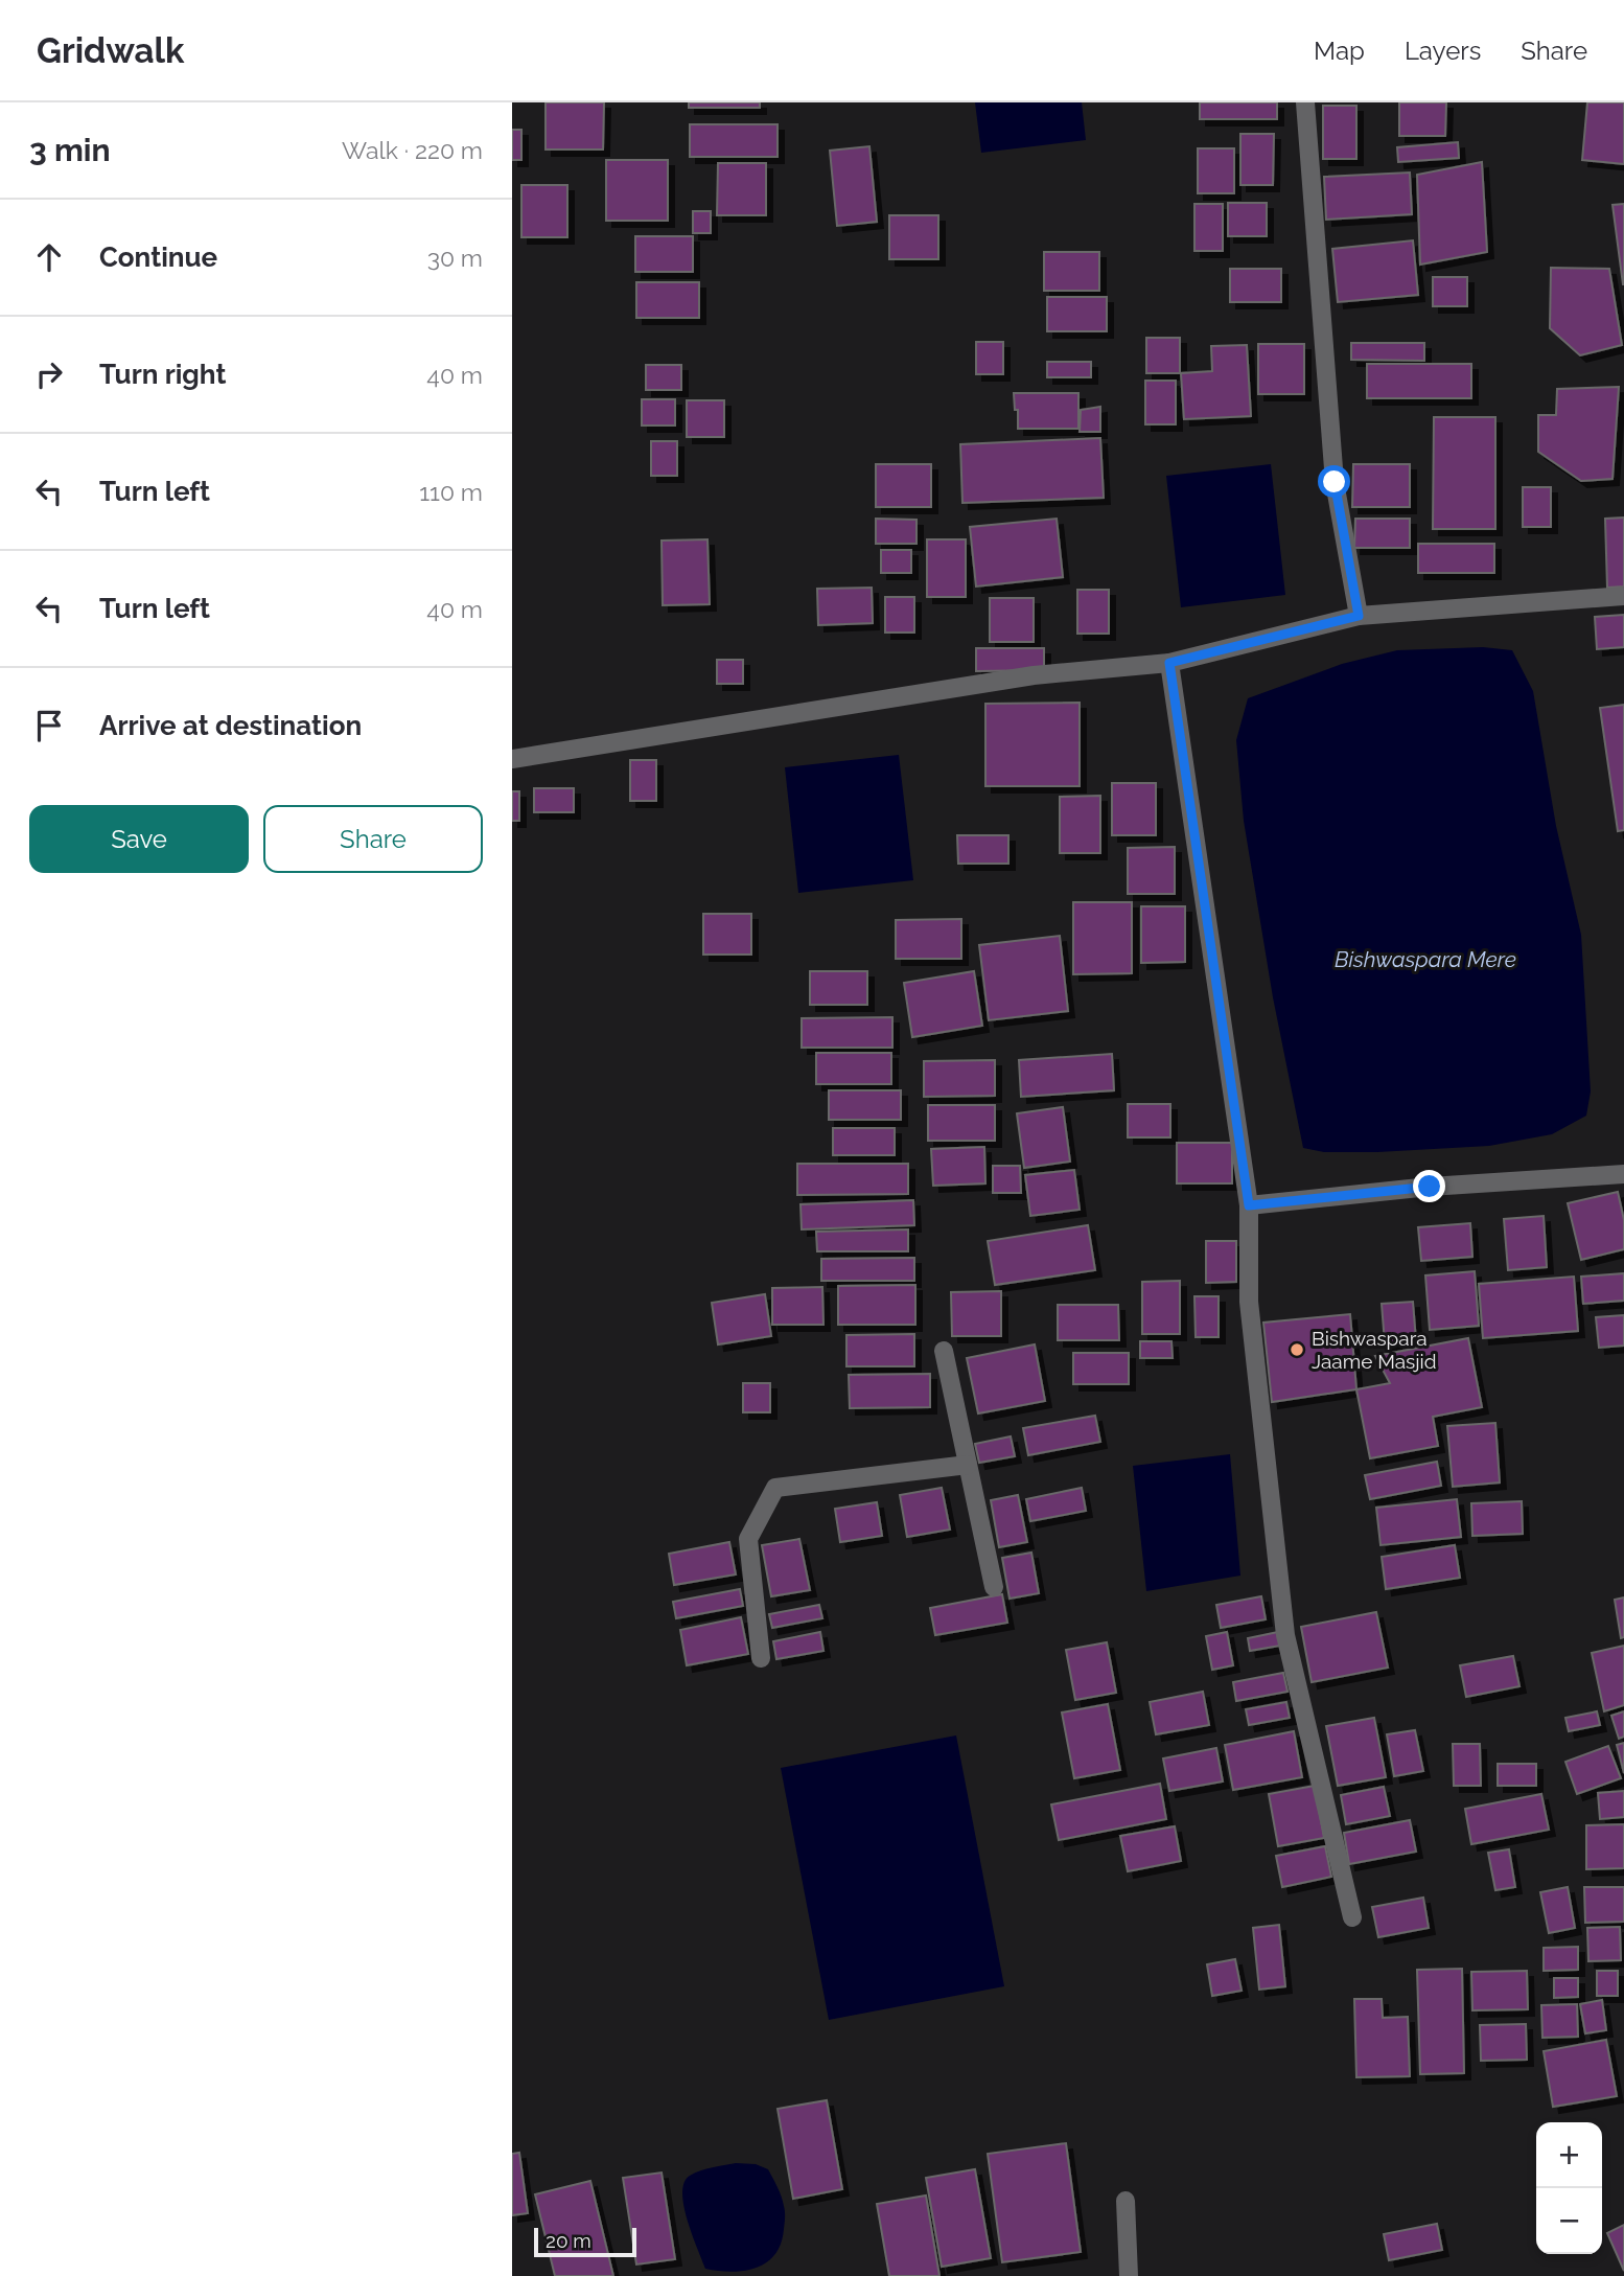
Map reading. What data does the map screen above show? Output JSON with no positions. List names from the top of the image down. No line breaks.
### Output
{"water":["Bishwaspara Mere"],"places":["Bishwaspara Jaame Masjid"],"scale_bar":"20 m","page":{"header":"Gridwalk","nav":["Map","Layers","Share"],"heading":["3 min","Walk · 220 m"],"list":[["Continue","30 m"],["Turn right","40 m"],["Turn left","110 m"],["Turn left","40 m"],"Arrive at destination"],"buttons":["Save","Share"],"map_buttons":["+","−"],"scale":"20 m"}}
